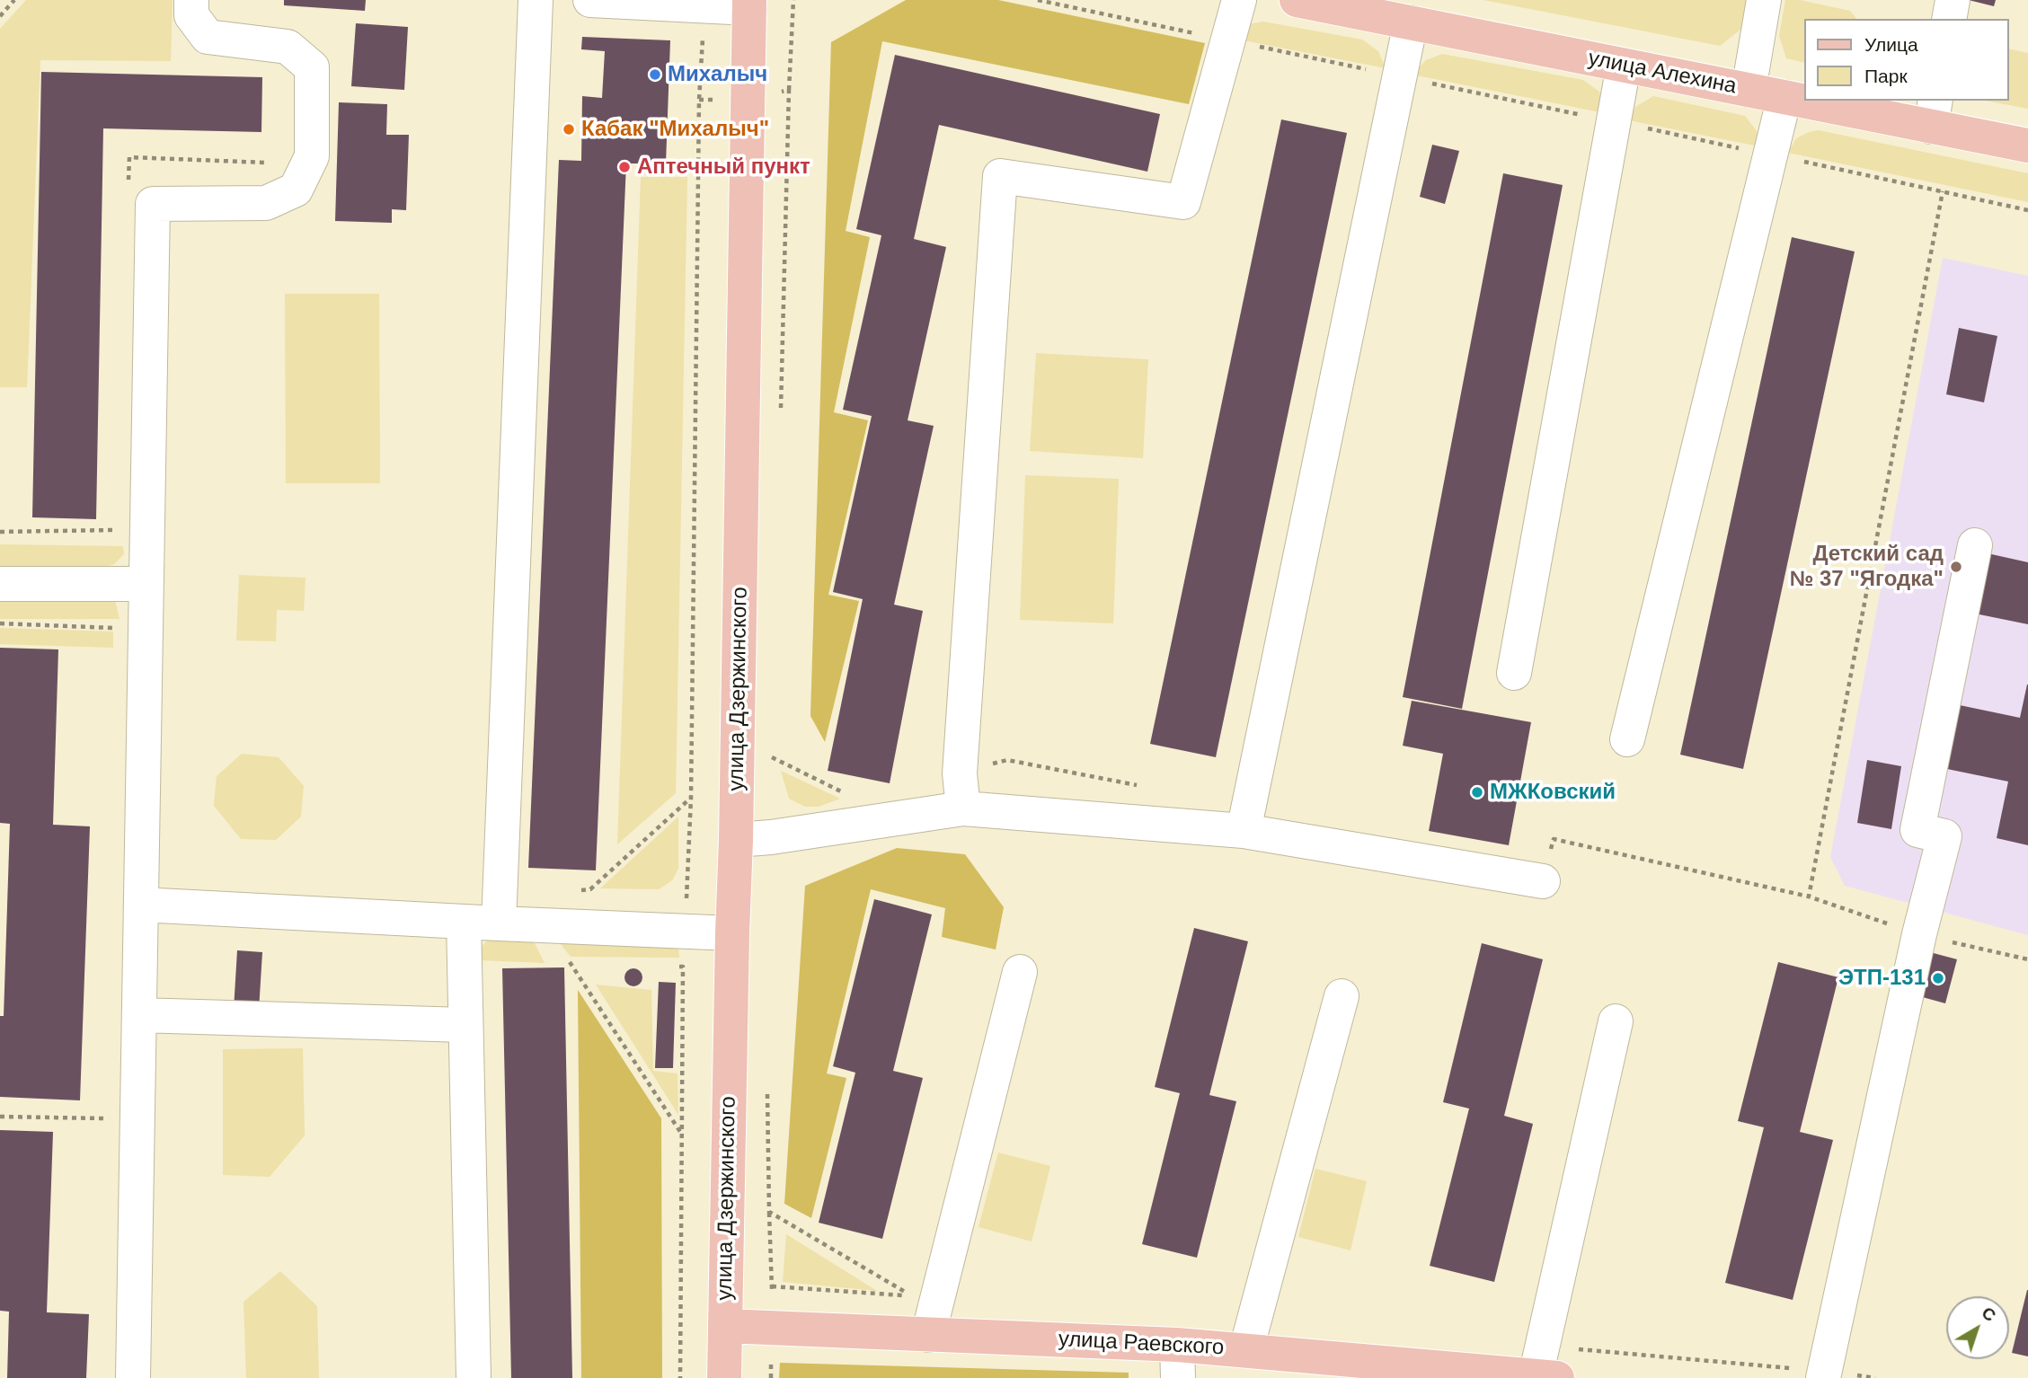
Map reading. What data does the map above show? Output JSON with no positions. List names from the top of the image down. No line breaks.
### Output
{"streets":{"main road":["улица Алехина","улица Дзержинского","улица Раевского"]},"crossings":[["улица Дзержинского","улица Раевского"]],"places":["Михалыч","Кабак \"Михалыч\"","Аптечный пункт","Детский сад № 37 \"Ягодка\"","МЖКовский","ЭТП-131"],"legend":["Улица","Парк"],"north":"top right"}
